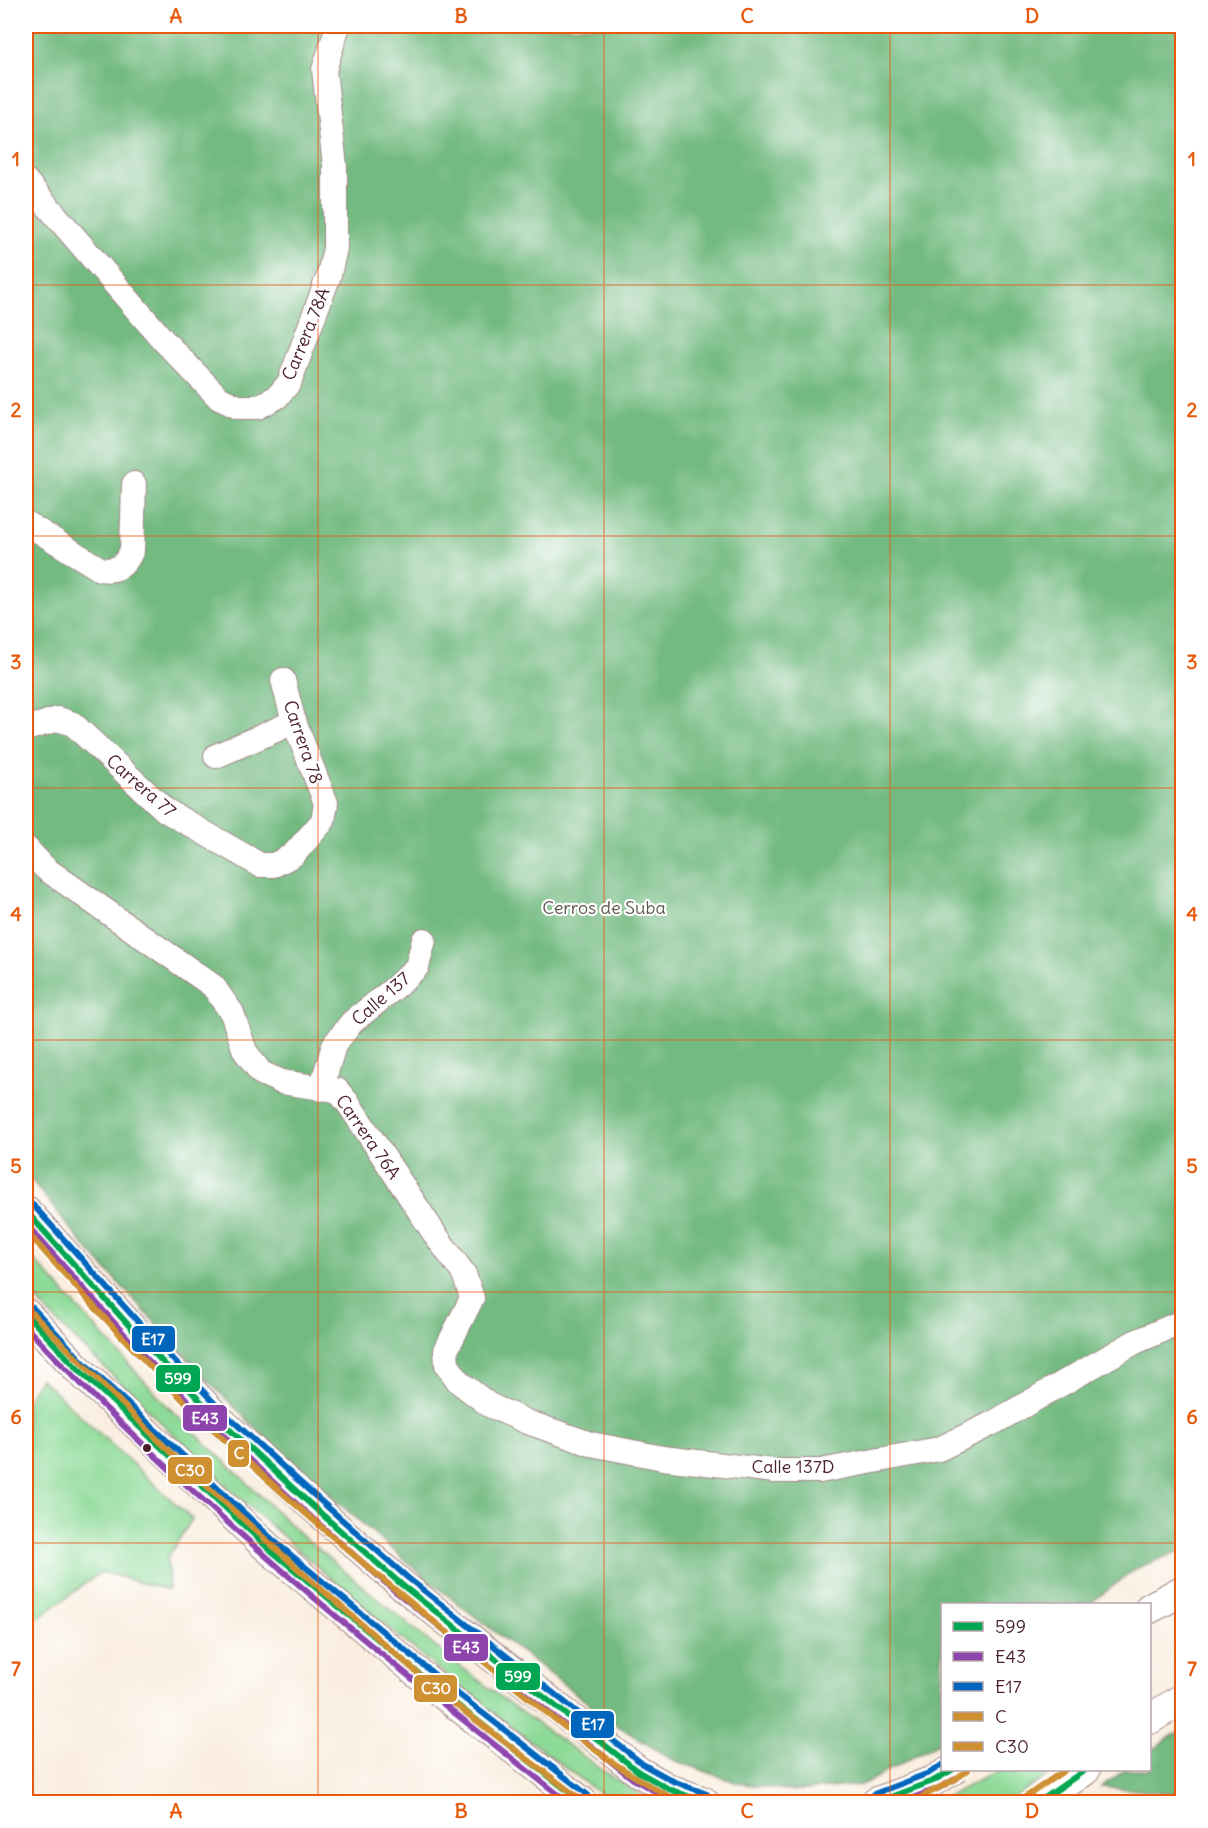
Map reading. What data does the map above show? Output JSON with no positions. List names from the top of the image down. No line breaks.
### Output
{"streets":{"street":["Carrera 78A","Carrera 78","Carrera 77","Calle 137","Carrera 76A","Calle 137D"]},"crossings":[["Carrera 78","Carrera 77"],["Calle 137","Carrera 76A"],["Carrera 76A","Calle 137D"]],"parks":["Cerros de Suba"],"lines":["transit line E17","transit line 599","transit line E43","transit line C","transit line C30"],"legend":["599","E43","E17","C","C30"],"grid":{"columns":["A","B","C","D"],"rows":["1","2","3","4","5","6","7"]}}
